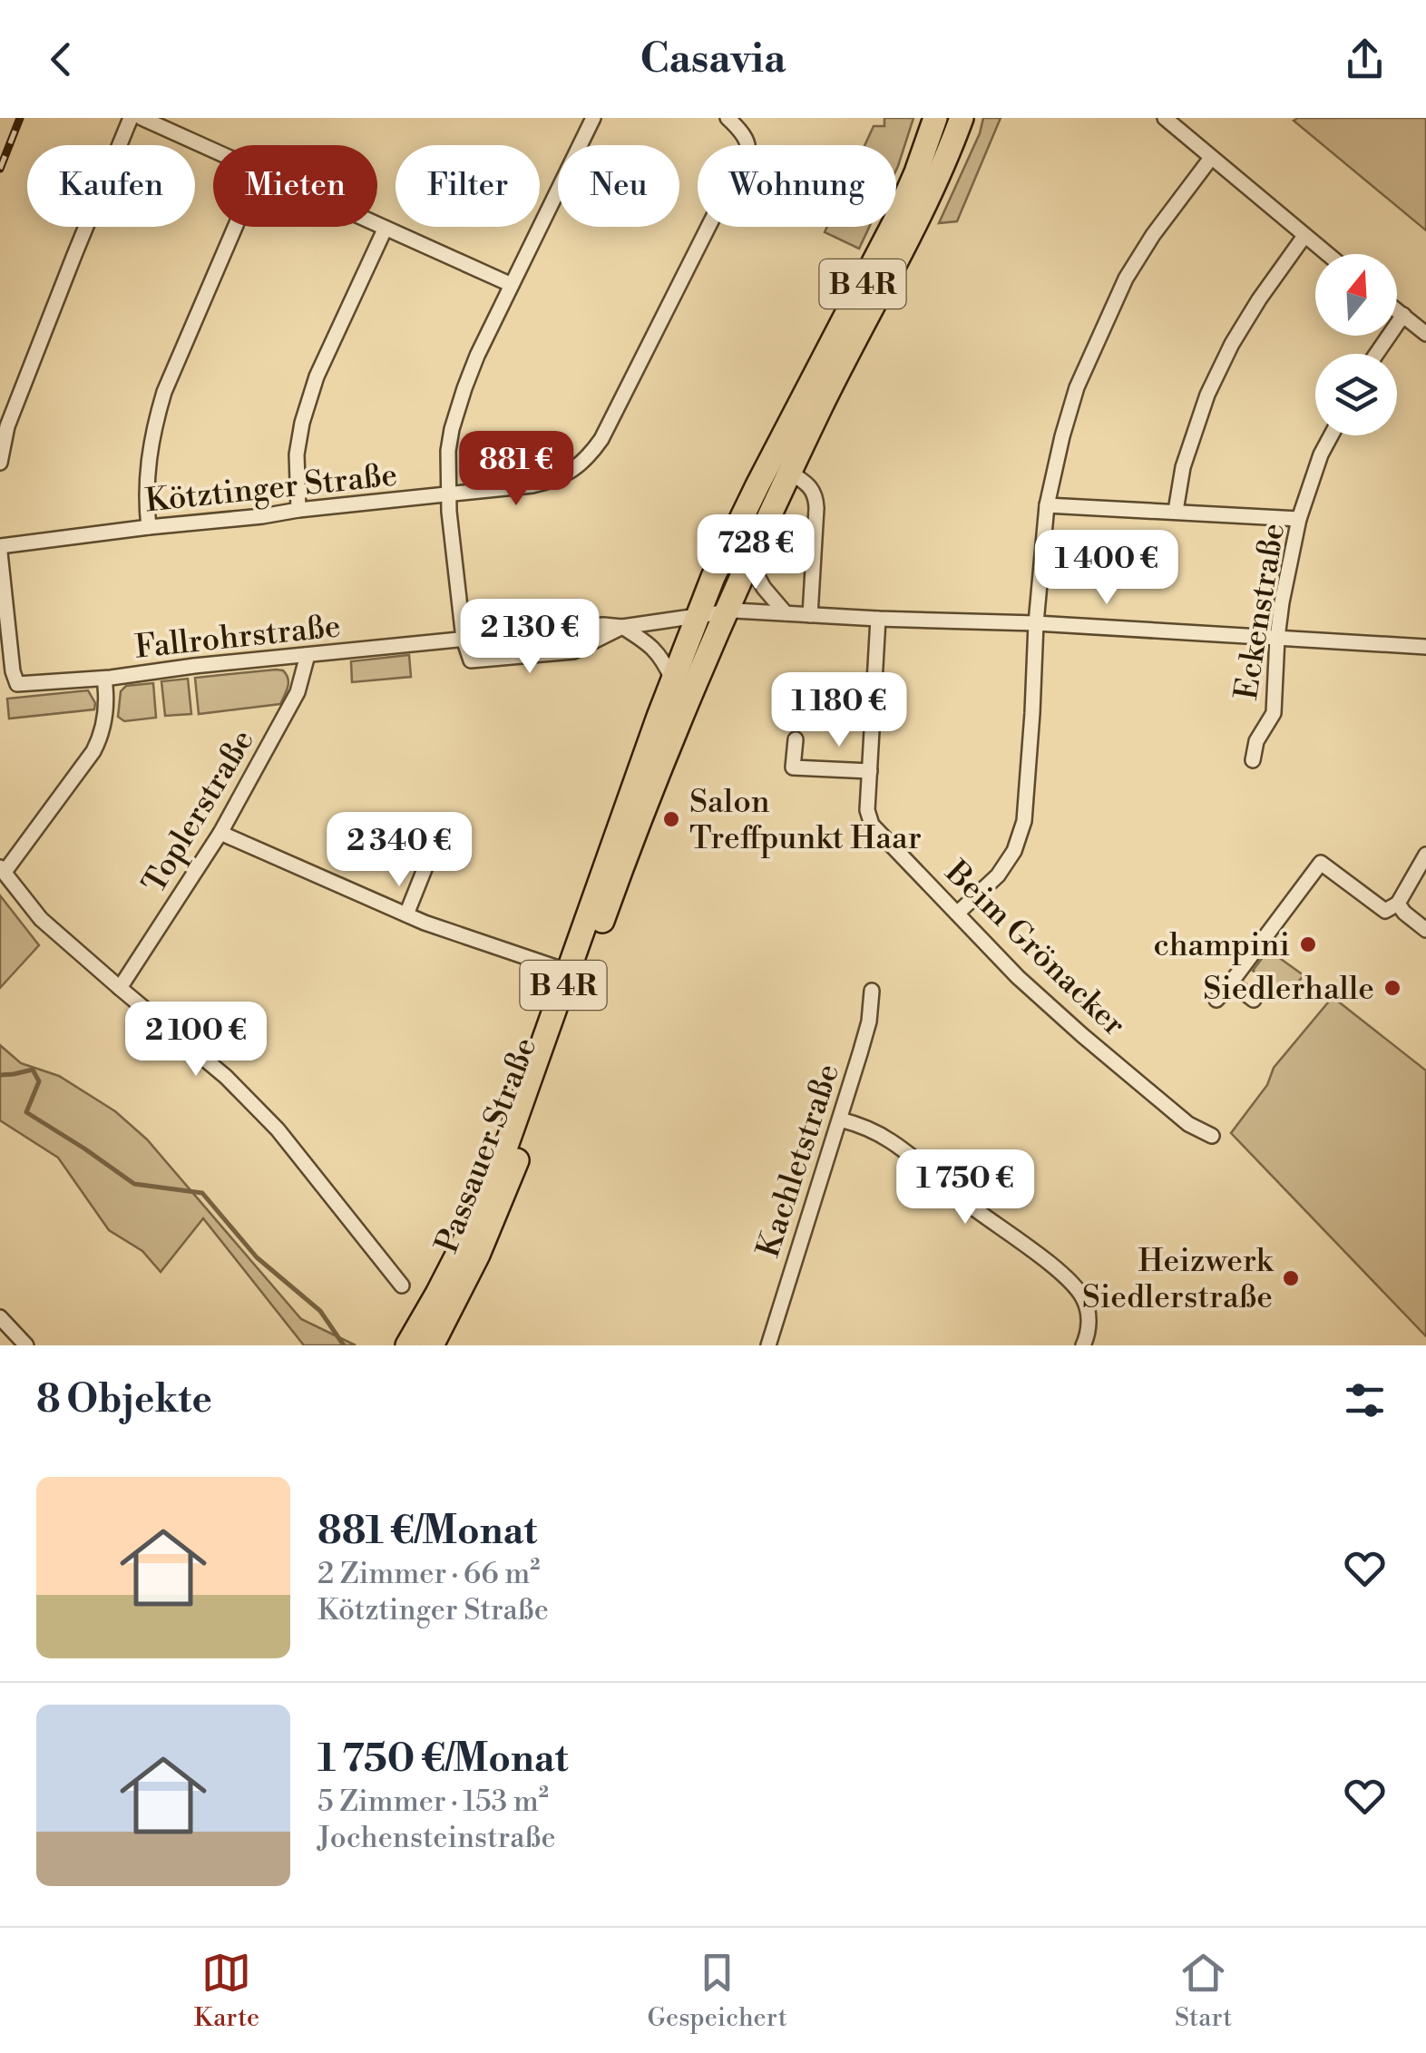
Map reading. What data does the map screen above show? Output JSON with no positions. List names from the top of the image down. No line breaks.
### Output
{"streets":{"main road":["B 4R","Passauer Straße"],"street":["Kötztinger Straße","Eckenstraße","Fallrohrstraße","Toplerstraße","Beim Grönacker","Kachletstraße"]},"crossings":[["Kötztinger Straße","Fallrohrstraße"],["Eckenstraße","Fallrohrstraße"],["Fallrohrstraße","Toplerstraße"],["Fallrohrstraße","Beim Grönacker"],["Fallrohrstraße","Passauer Straße"]],"places":["Salon Treffpunkt Haar","champini","Siedlerhalle","Heizwerk Siedlerstraße"],"north":"top","page":{"header":"Casavia","chip":["Kaufen","Mieten","Filter","Neu","Wohnung"],"price":["881 €","728 €","1 400 €","2 130 €","1 180 €","2 340 €","2 100 €","1 750 €"],"heading":"8 Objekte","list":[{"name":"881 €/Monat","note":"2 Zimmer · 66 m² · Kötztinger Straße"},{"name":"1 750 €/Monat","note":"5 Zimmer · 153 m² · Jochensteinstraße"}],"tabs":["Karte","Gespeichert","Start"]}}
